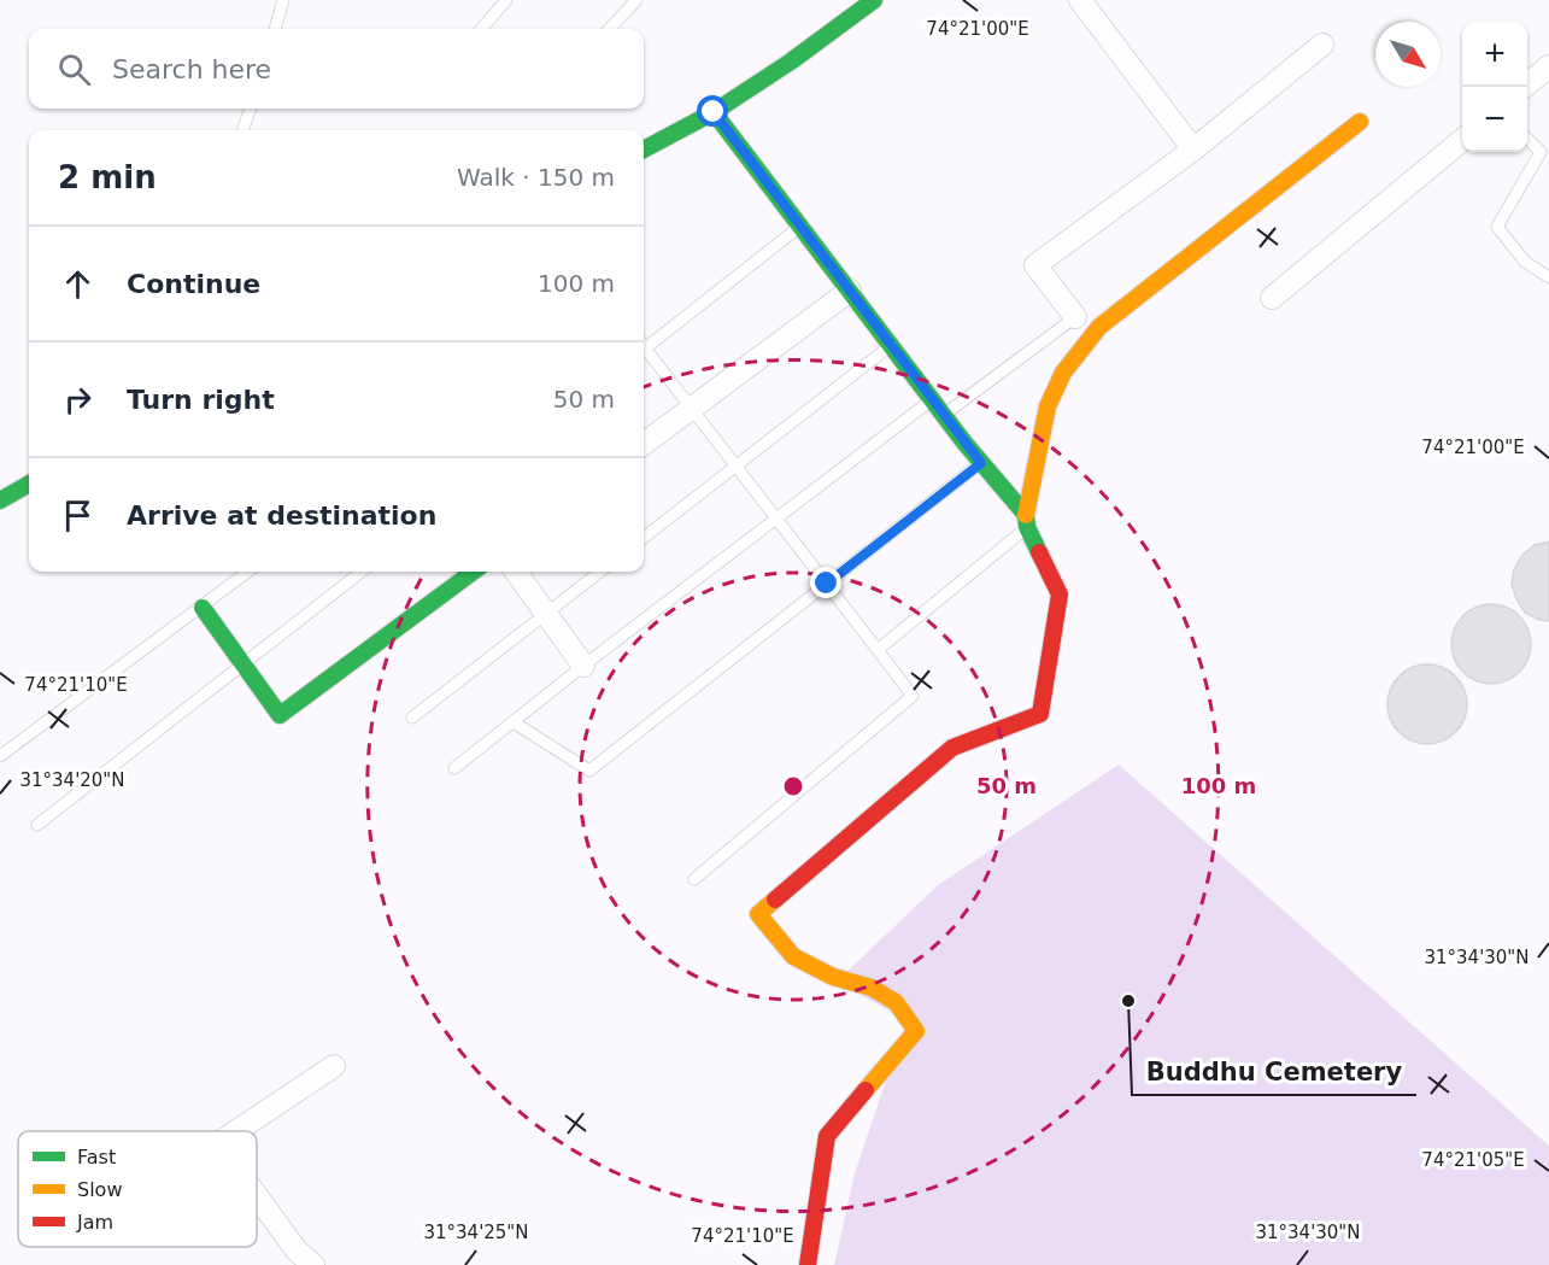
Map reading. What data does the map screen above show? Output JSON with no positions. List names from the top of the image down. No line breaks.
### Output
{"places":["Buddhu Cemetery"],"legend":["Fast","Slow","Jam"],"north":"bottom right","page":{"map_buttons":["+","−"],"search":"Search here","heading":["2 min","Walk · 150 m"],"list":[["Continue","100 m"],["Turn right","50 m"],"Arrive at destination"]},"coordinates":["74°21'00\"E","74°21'10\"E","31°34'20\"N","31°34'30\"N","74°21'05\"E","31°34'25\"N"],"rings":["50 m","100 m"]}
